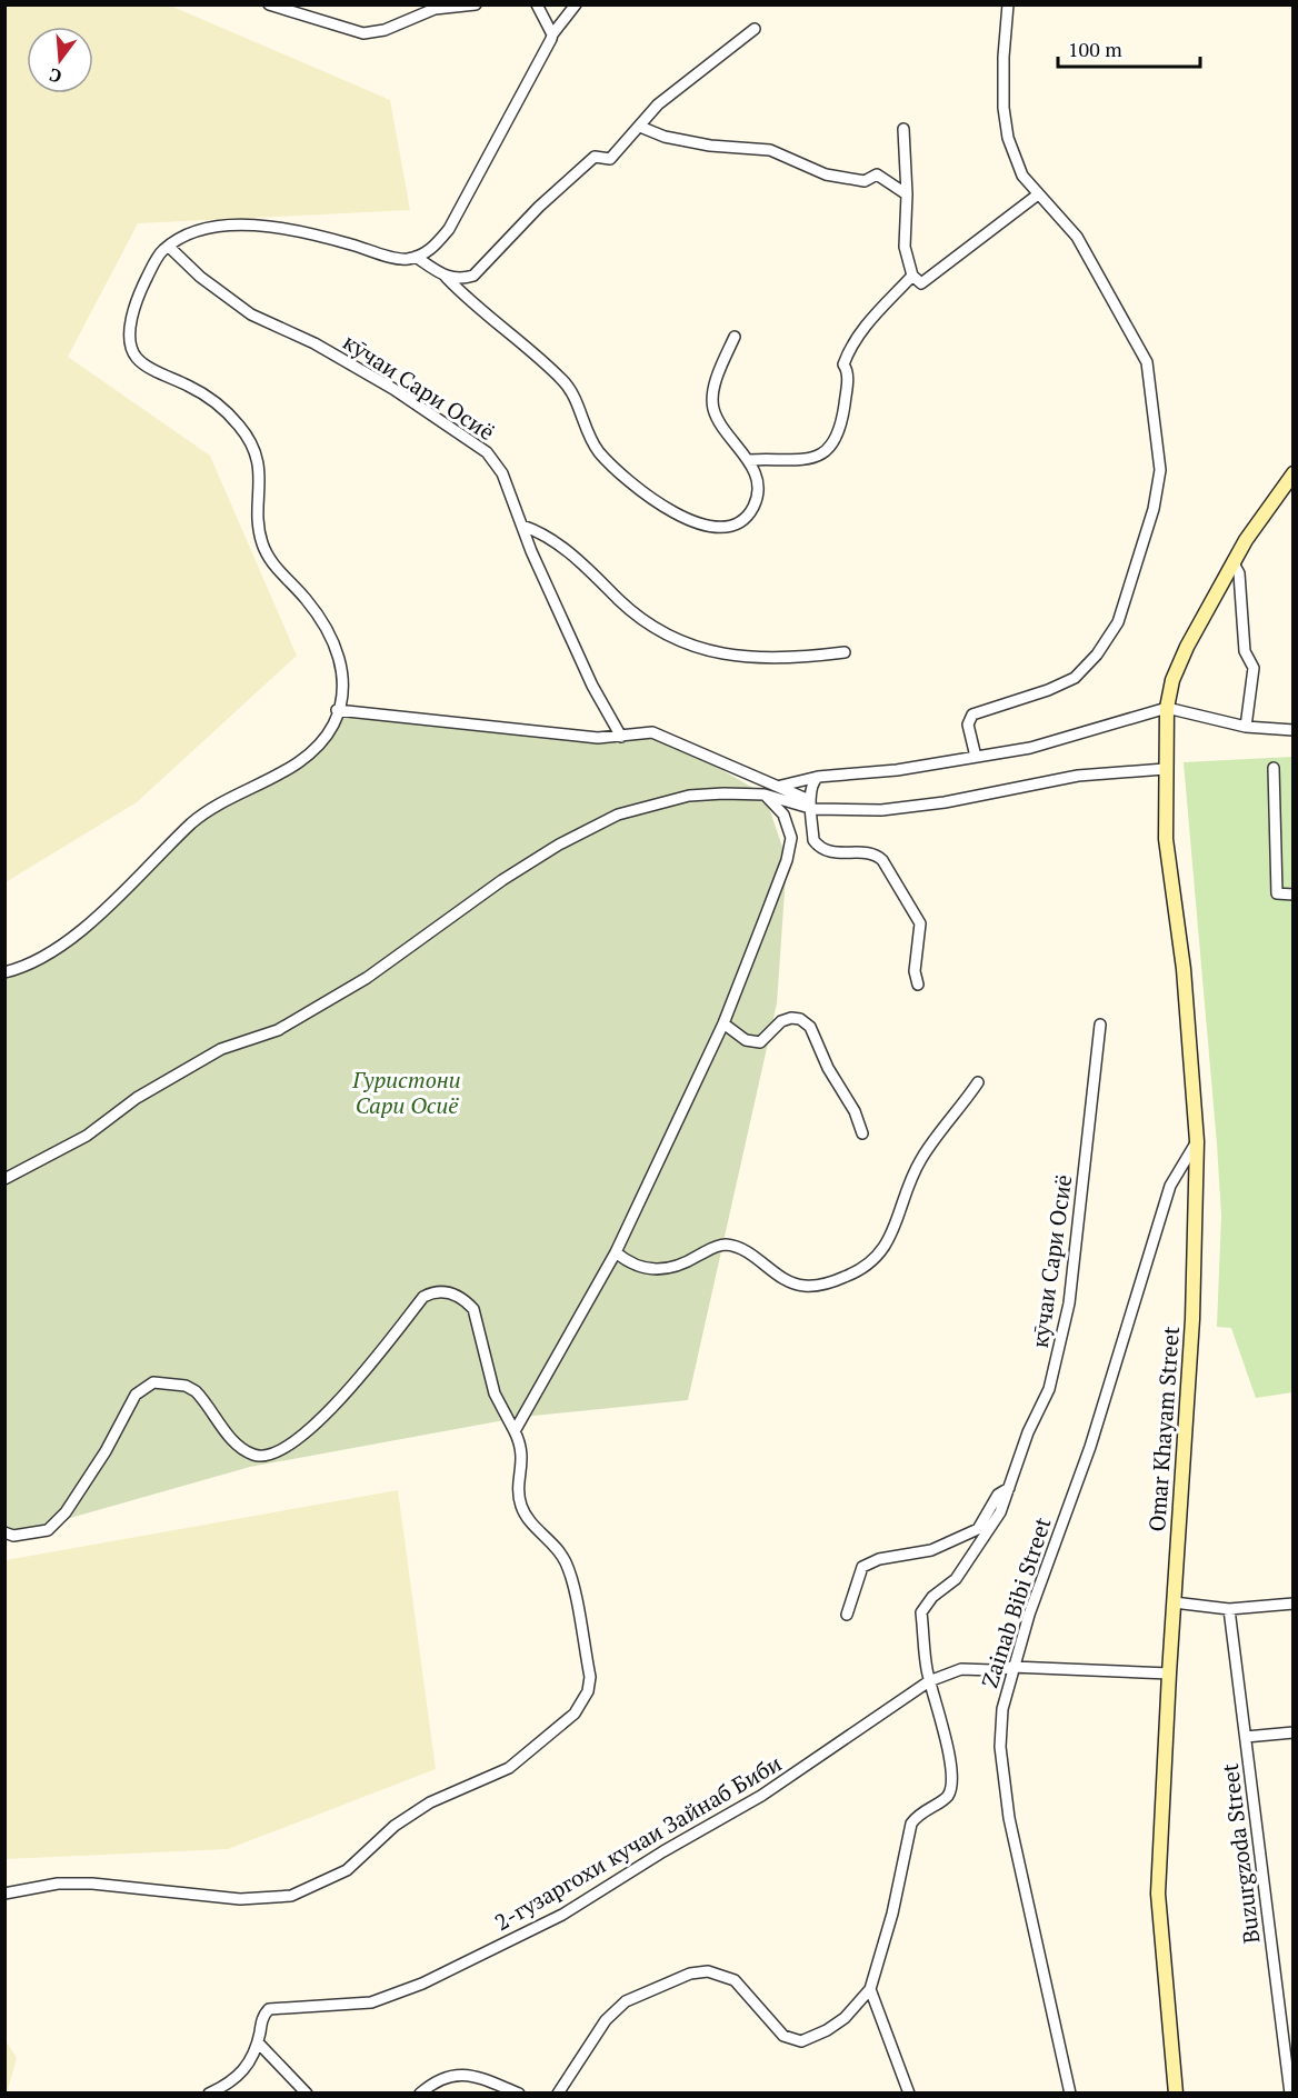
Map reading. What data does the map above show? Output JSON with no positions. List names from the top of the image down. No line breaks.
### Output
{"streets":{"main road":["Omar Khayam Street"],"street":["кӯчаи Сари Осиё","Zainab Bibi Street","2-гузаргохи кучаи Зайнаб Биби","Buzurgzoda Street"]},"crossings":[["кӯчаи Сари Осиё","2-гузаргохи кучаи Зайнаб Биби"],["Omar Khayam Street","Zainab Bibi Street"],["Omar Khayam Street","2-гузаргохи кучаи Зайнаб Биби"],["Zainab Bibi Street","2-гузаргохи кучаи Зайнаб Биби"]],"parks":["Гуристони Сари Осиё"],"scale_bar":"100 m","north":"bottom"}
